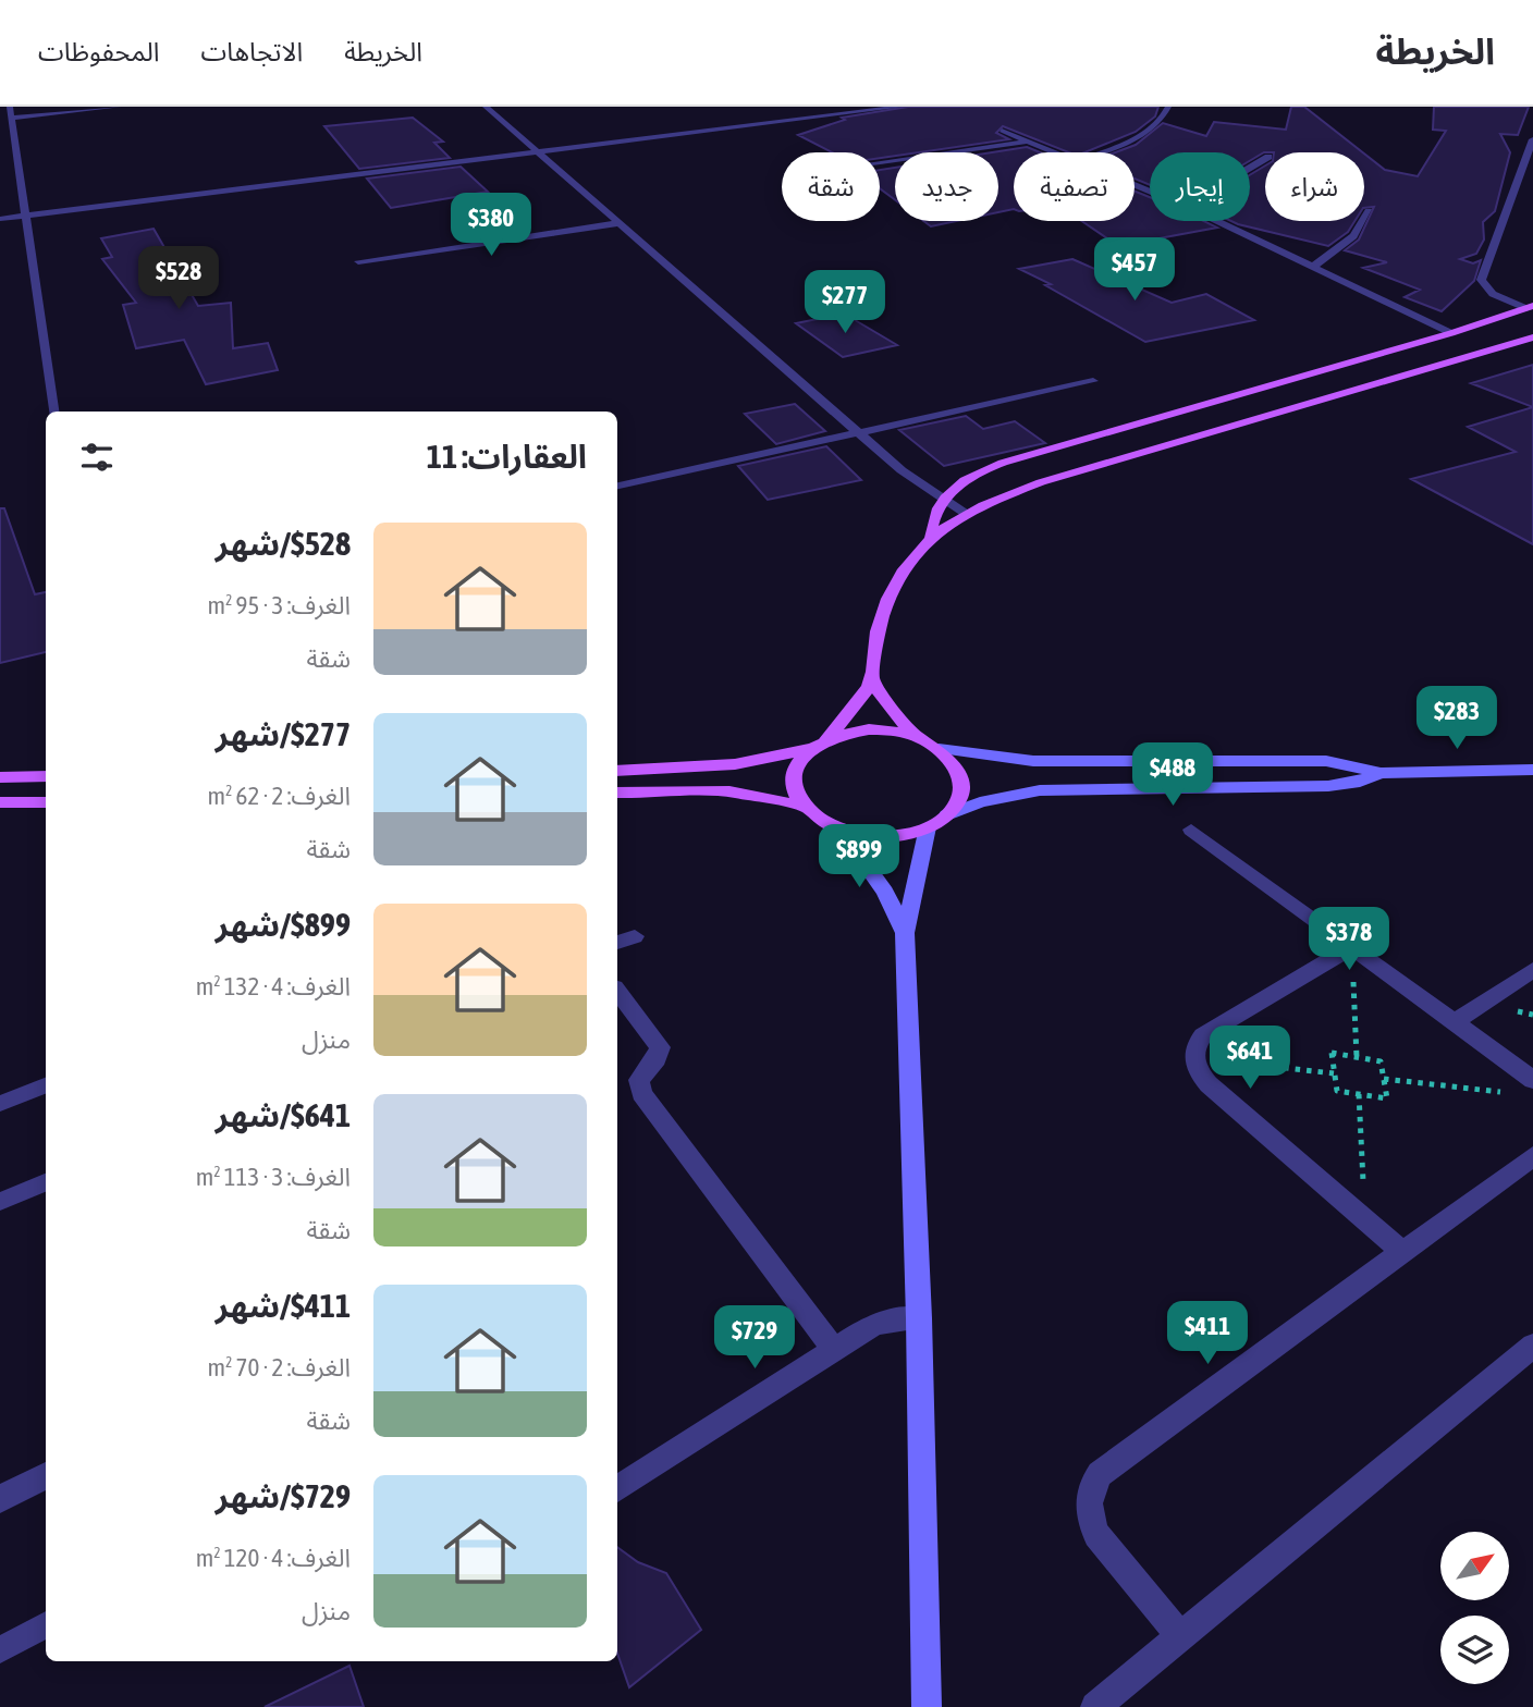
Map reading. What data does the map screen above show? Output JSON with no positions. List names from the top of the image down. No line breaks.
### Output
{"north":"top right","page":{"header":"الخريطة","nav":["الخريطة","الاتجاهات","المحفوظات"],"chip":["شراء","إيجار","تصفية","جديد","شقة"],"price":["$380","$457","$528","$277","$283","$488","$899","$378","$641","$411","$729"],"heading":"العقارات: 11","list":[{"name":"$528/شهر","note":"الغرف: 3 · 95 m² · شقة"},{"name":"$277/شهر","note":"الغرف: 2 · 62 m² · شقة"},{"name":"$899/شهر","note":"الغرف: 4 · 132 m² · منزل"},{"name":"$641/شهر","note":"الغرف: 3 · 113 m² · شقة"},{"name":"$411/شهر","note":"الغرف: 2 · 70 m² · شقة"},{"name":"$729/شهر","note":"الغرف: 4 · 120 m² · منزل"}]}}
